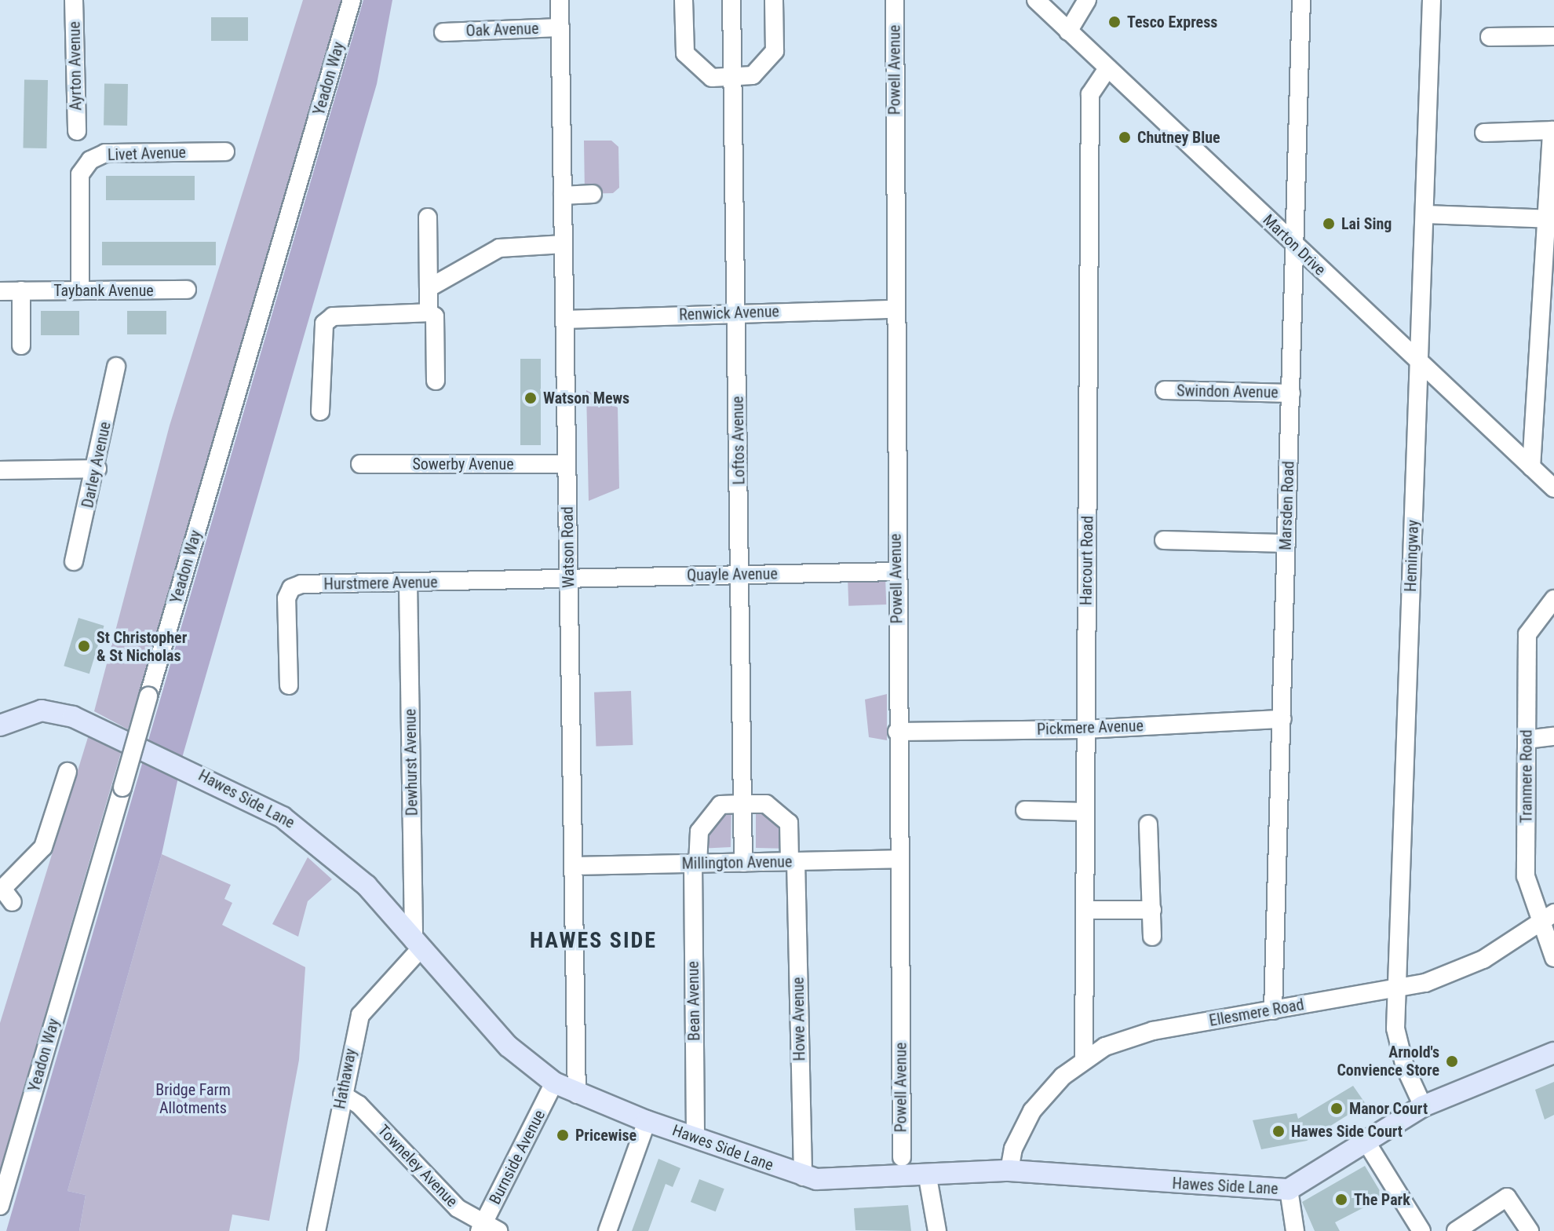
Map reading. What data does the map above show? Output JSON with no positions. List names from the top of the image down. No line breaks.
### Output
{"streets":{"main road":["Hawes Side Lane"],"street":["Oak Avenue","Ayrton Avenue","Powell Avenue","Yeadon Way","Livet Avenue","Marton Drive","Taybank Avenue","Renwick Avenue","Swindon Avenue","Loftos Avenue","Sowerby Avenue","Darley Avenue","Marsden Road","Watson Road","Hemingway","Harcourt Road","Quayle Avenue","Hurstmere Avenue","Pickmere Avenue","Dewhurst Avenue","Tranmere Road","Millington Avenue","Bean Avenue","Ellesmere Road","Howe Avenue","Hathaway","Burnside Avenue","Towneley Avenue"]},"crossings":[["Oak Avenue","Watson Road"],["Powell Avenue","Renwick Avenue"],["Powell Avenue","Quayle Avenue"],["Powell Avenue","Pickmere Avenue"],["Powell Avenue","Millington Avenue"],["Livet Avenue","Taybank Avenue"],["Marton Drive","Marsden Road"],["Marton Drive","Hemingway"],["Marton Drive","Harcourt Road"],["Renwick Avenue","Loftos Avenue"],["Renwick Avenue","Watson Road"],["Swindon Avenue","Marsden Road"],["Loftos Avenue","Quayle Avenue"],["Loftos Avenue","Millington Avenue"],["Sowerby Avenue","Watson Road"],["Marsden Road","Pickmere Avenue"],["Marsden Road","Ellesmere Road"],["Watson Road","Quayle Avenue"],["Watson Road","Hurstmere Avenue"],["Watson Road","Hawes Side Lane"],["Watson Road","Millington Avenue"],["Hemingway","Hawes Side Lane"],["Hemingway","Ellesmere Road"],["Harcourt Road","Pickmere Avenue"],["Harcourt Road","Ellesmere Road"],["Quayle Avenue","Hurstmere Avenue"],["Hurstmere Avenue","Dewhurst Avenue"],["Dewhurst Avenue","Hawes Side Lane"],["Dewhurst Avenue","Hathaway"],["Tranmere Road","Ellesmere Road"],["Hawes Side Lane","Bean Avenue"],["Hawes Side Lane","Ellesmere Road"],["Hawes Side Lane","Howe Avenue"],["Hawes Side Lane","Hathaway"],["Hawes Side Lane","Burnside Avenue"],["Millington Avenue","Bean Avenue"],["Millington Avenue","Howe Avenue"],["Hathaway","Towneley Avenue"],["Burnside Avenue","Towneley Avenue"]],"districts":["HAWES SIDE"],"parks":["Bridge Farm Allotments"],"places":["Tesco Express","Chutney Blue","Lai Sing","Watson Mews","St Christopher & St Nicholas","Arnold's Convience Store","Manor Court","Hawes Side Court","Pricewise","The Park"]}
